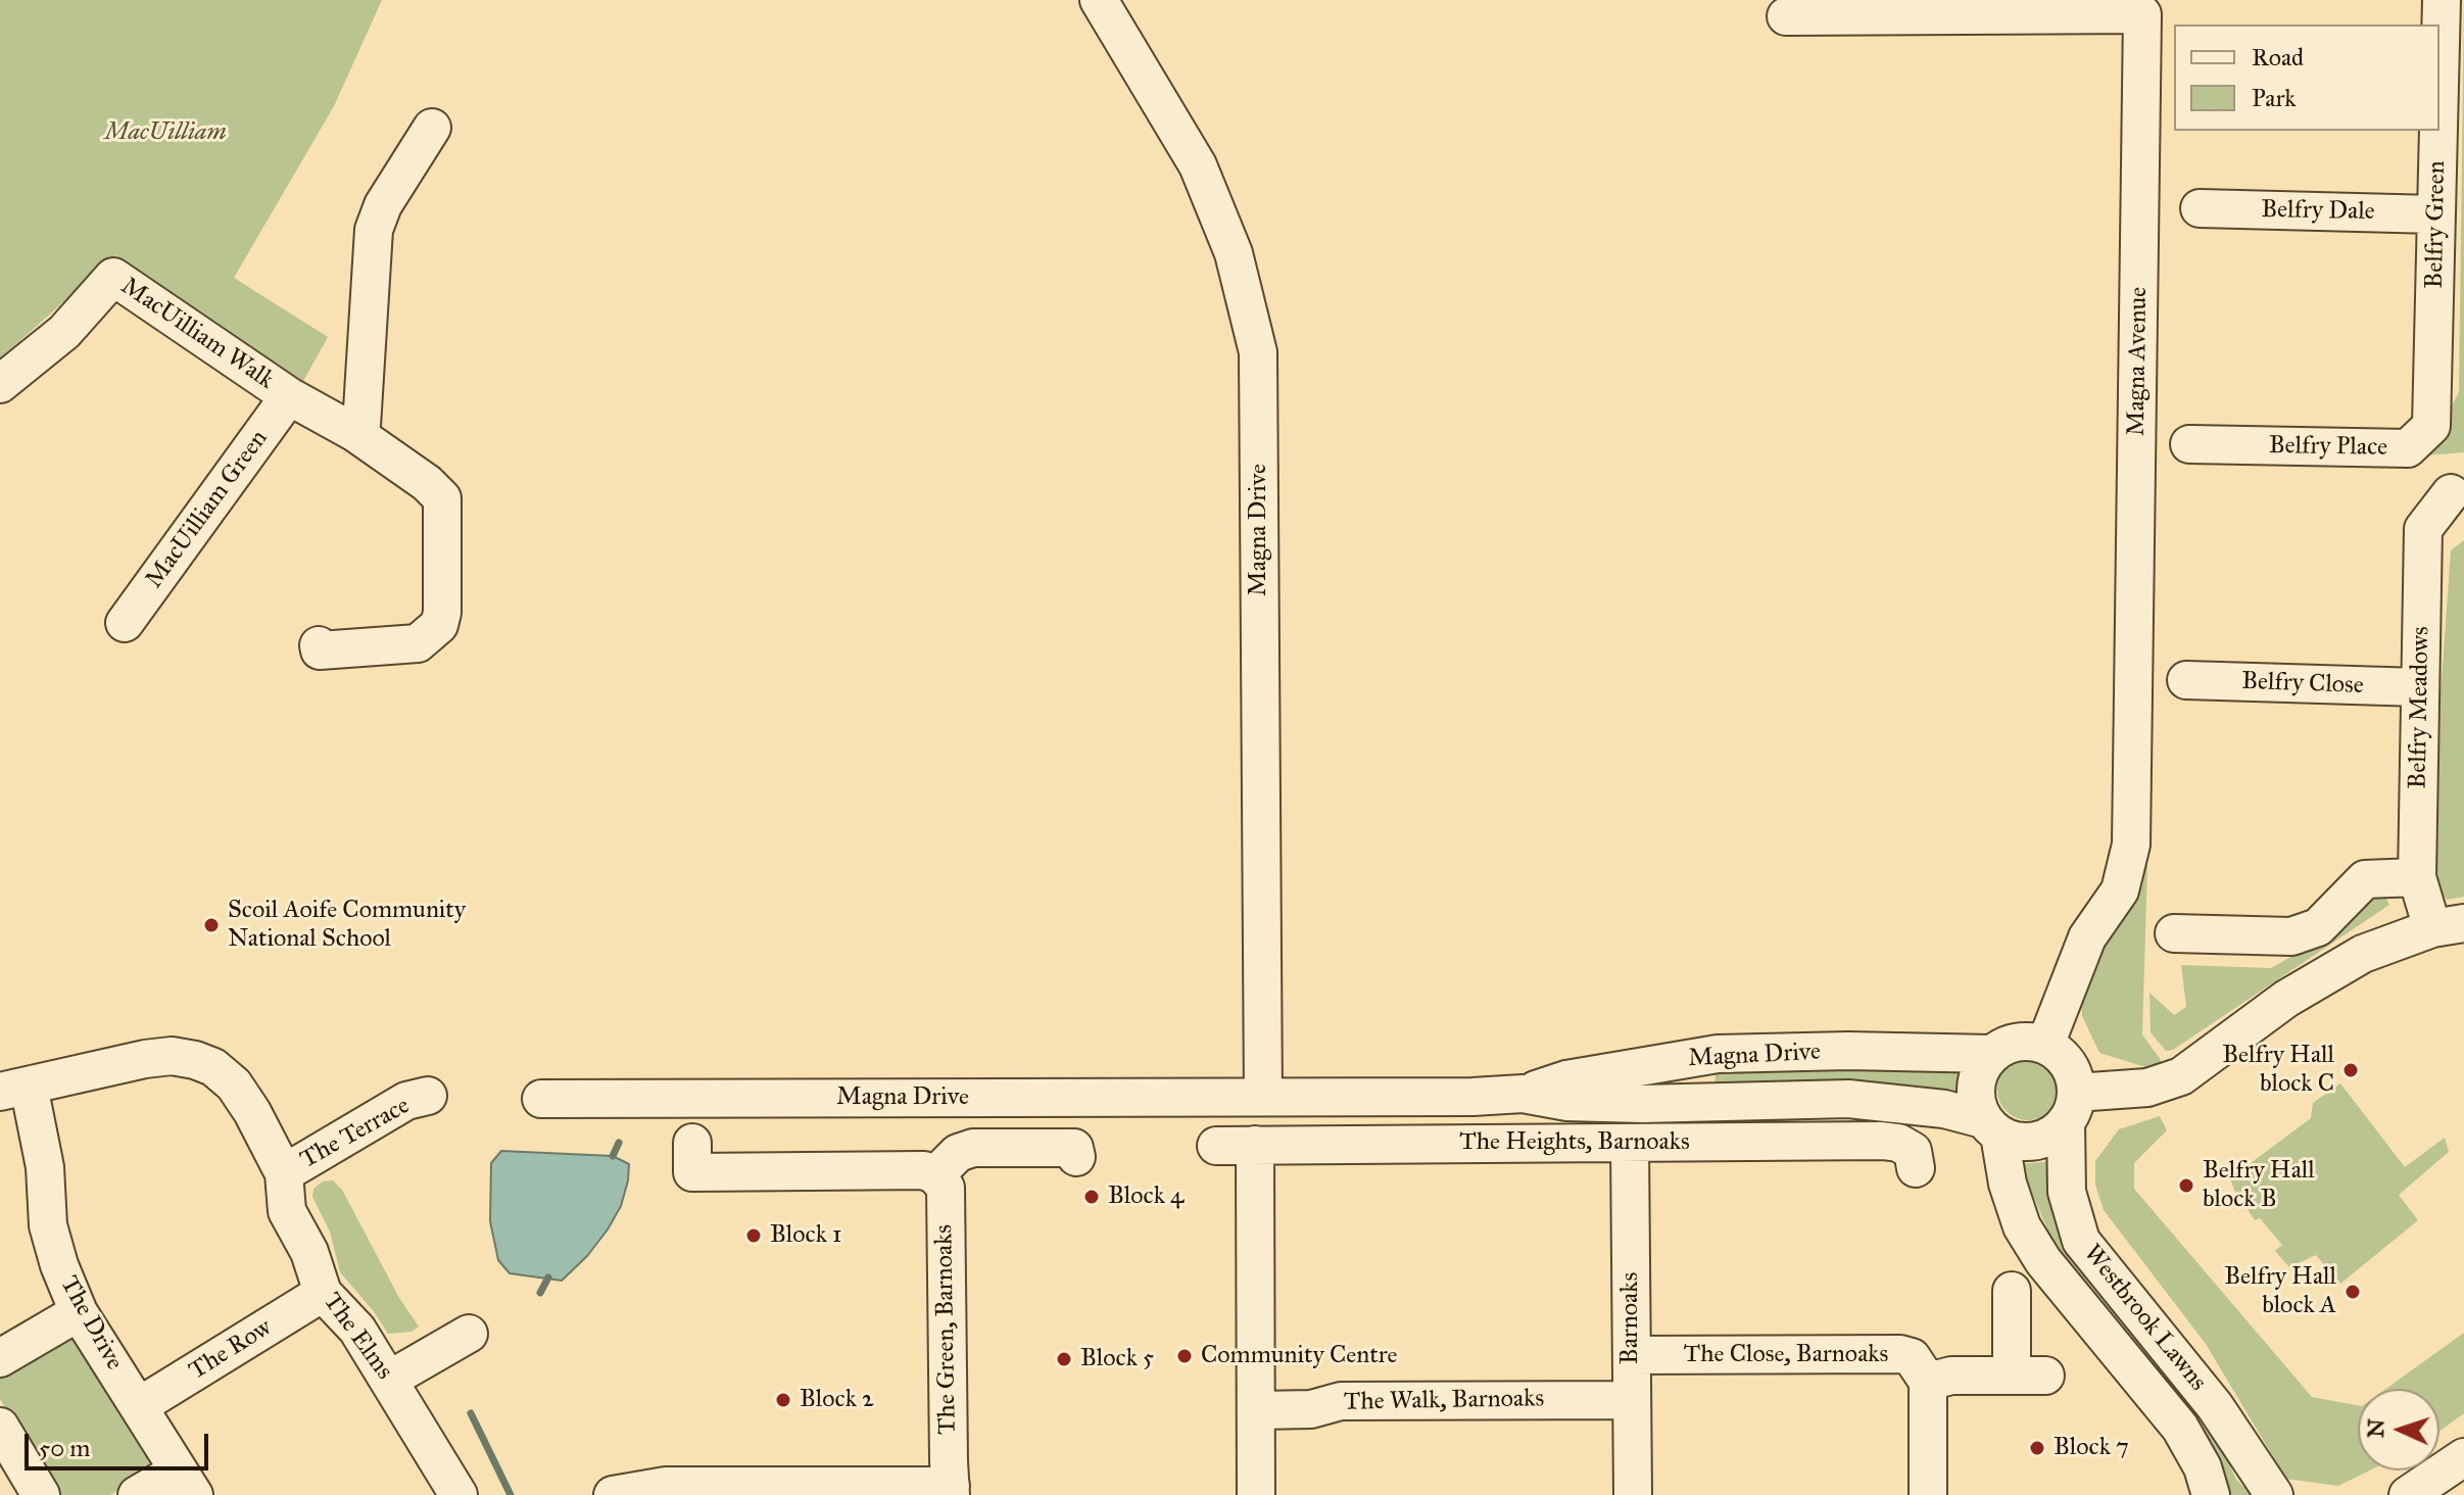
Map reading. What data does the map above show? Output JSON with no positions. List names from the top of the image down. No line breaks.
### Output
{"streets":{"street":["Belfry Dale","Belfry Green","MacUilliam Walk","Magna Avenue","Belfry Place","MacUilliam Green","Magna Drive","Belfry Close","Belfry Meadows","The Terrace","The Heights, Barnoaks","Barnoaks","Westbrook Lawns","The Drive","The Green, Barnoaks","The Elms","The Row","The Close, Barnoaks","The Walk, Barnoaks"]},"crossings":[["Belfry Dale","Belfry Green"],["Belfry Green","Belfry Place"],["MacUilliam Walk","MacUilliam Green"],["Magna Avenue","Magna Drive"],["Magna Avenue","Westbrook Lawns"],["Magna Drive","Westbrook Lawns"],["Belfry Close","Belfry Meadows"],["The Terrace","The Elms"],["The Heights, Barnoaks","Barnoaks"],["Barnoaks","The Close, Barnoaks"],["Barnoaks","The Walk, Barnoaks"],["The Drive","The Elms"],["The Drive","The Row"],["The Elms","The Row"]],"parks":["MacUilliam"],"places":["Scoil Aoife Community National School","Belfry Hall block C","Belfry Hall block B","Block 4","Block 1","Belfry Hall block A","Community Centre","Block 5","Block 2","Block 7"],"legend":["Road","Park"],"scale_bar":"50 m","north":"left"}
